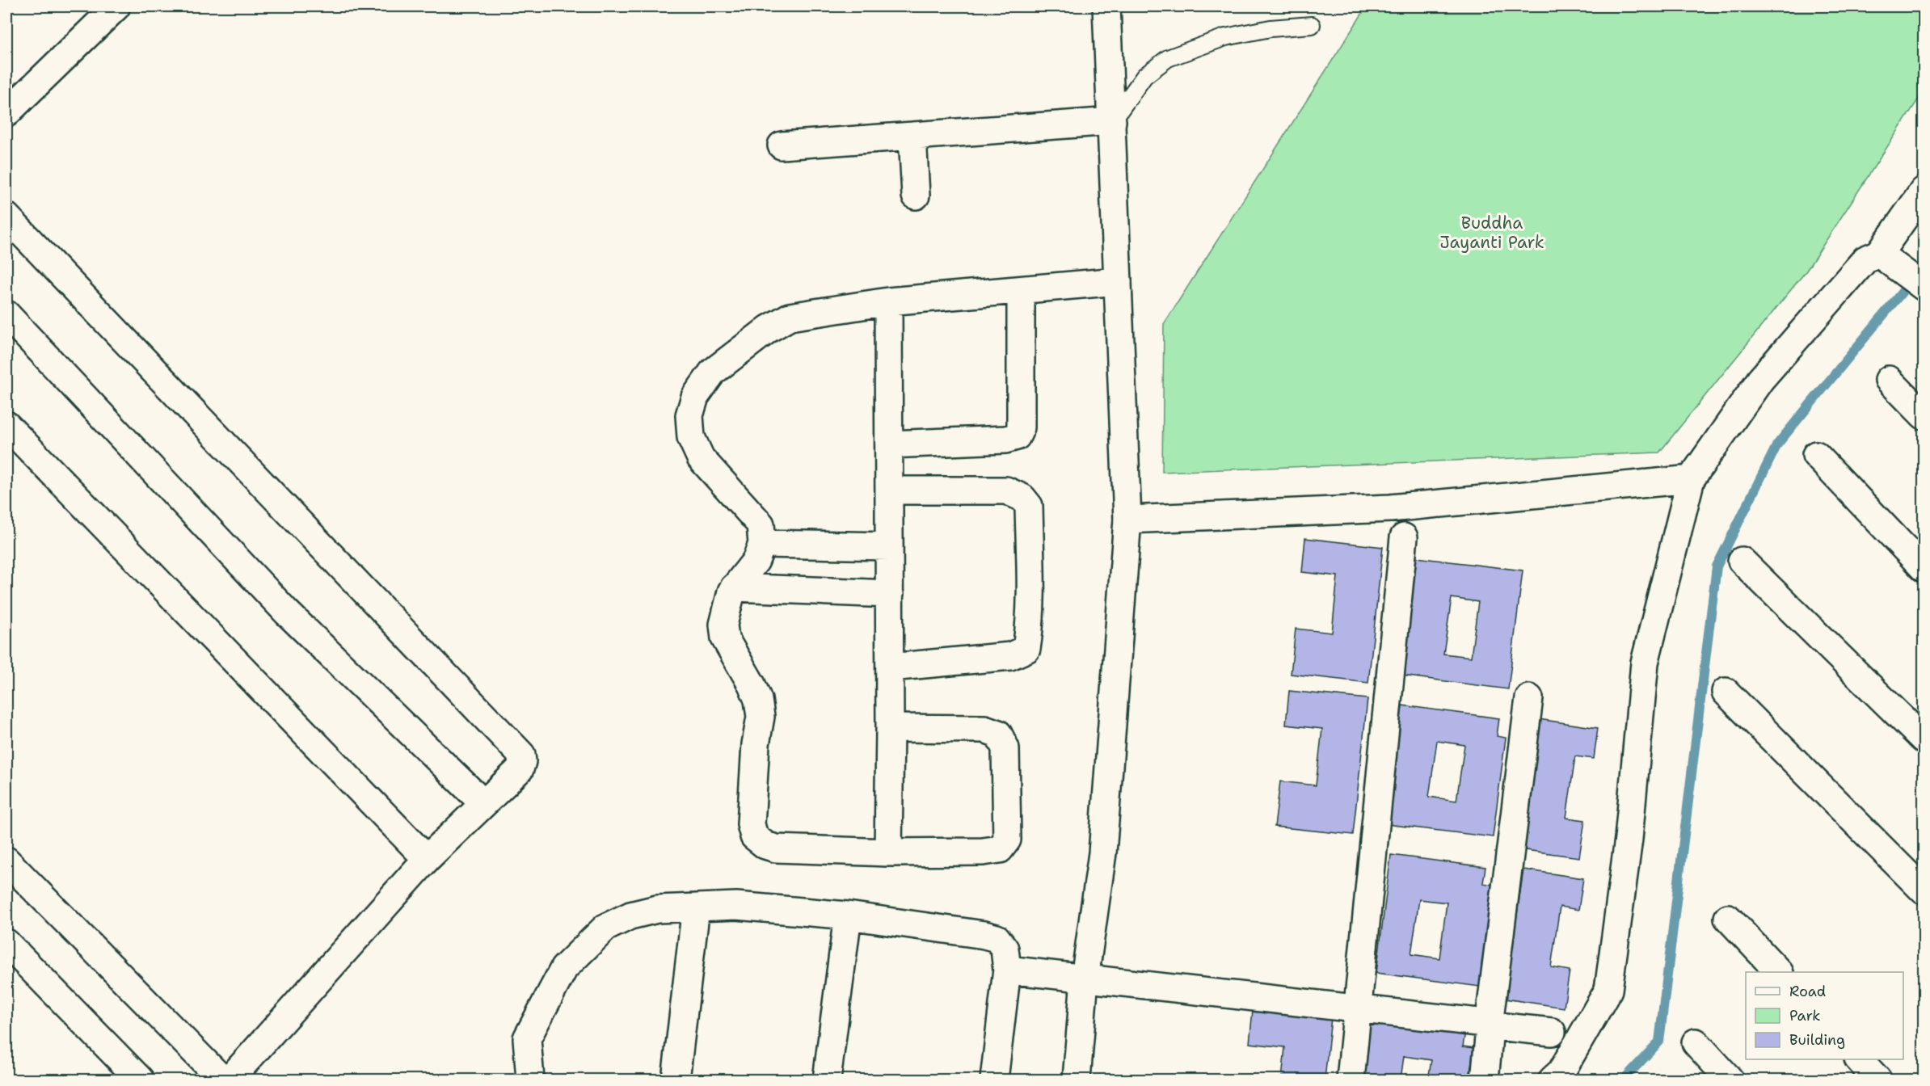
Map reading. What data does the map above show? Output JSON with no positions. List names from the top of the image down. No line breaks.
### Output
{"parks":["Buddha Jayanti Park"],"legend":["Road","Park","Building"]}
